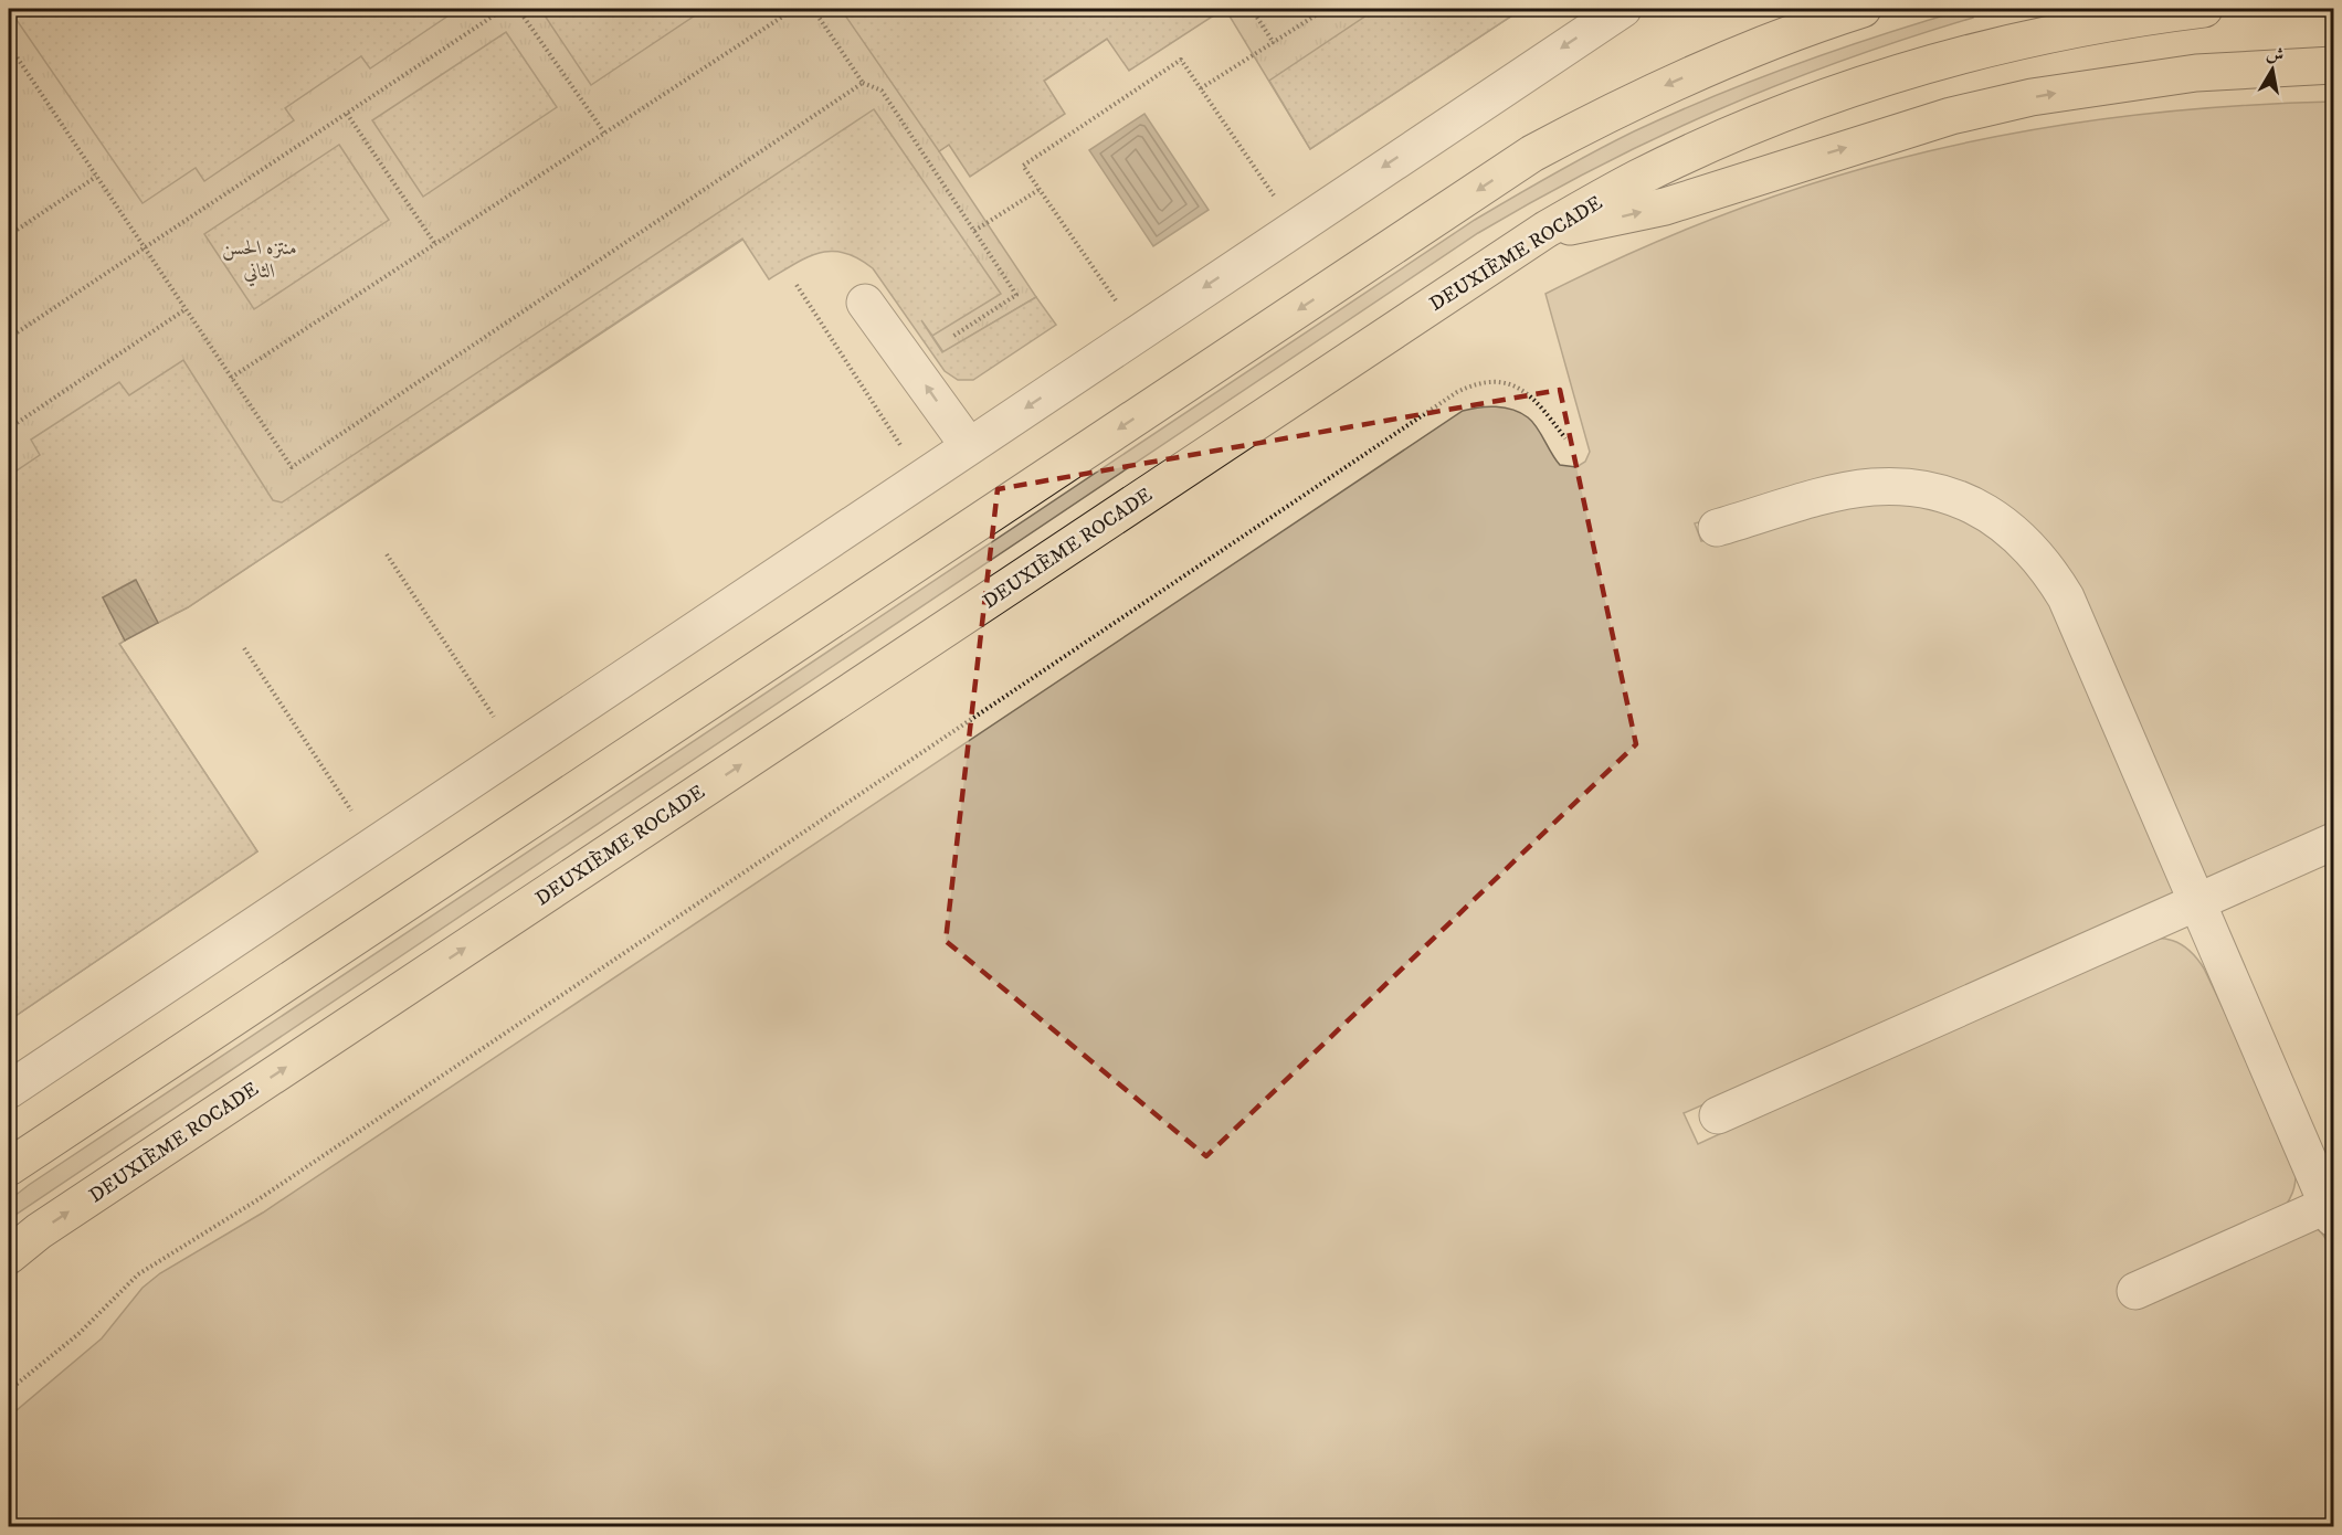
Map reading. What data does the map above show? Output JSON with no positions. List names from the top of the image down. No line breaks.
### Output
{"streets":{"highway":["DEUXIÈME ROCADE"]},"parks":["منتزه الحسن الثاني"],"north":"top"}
